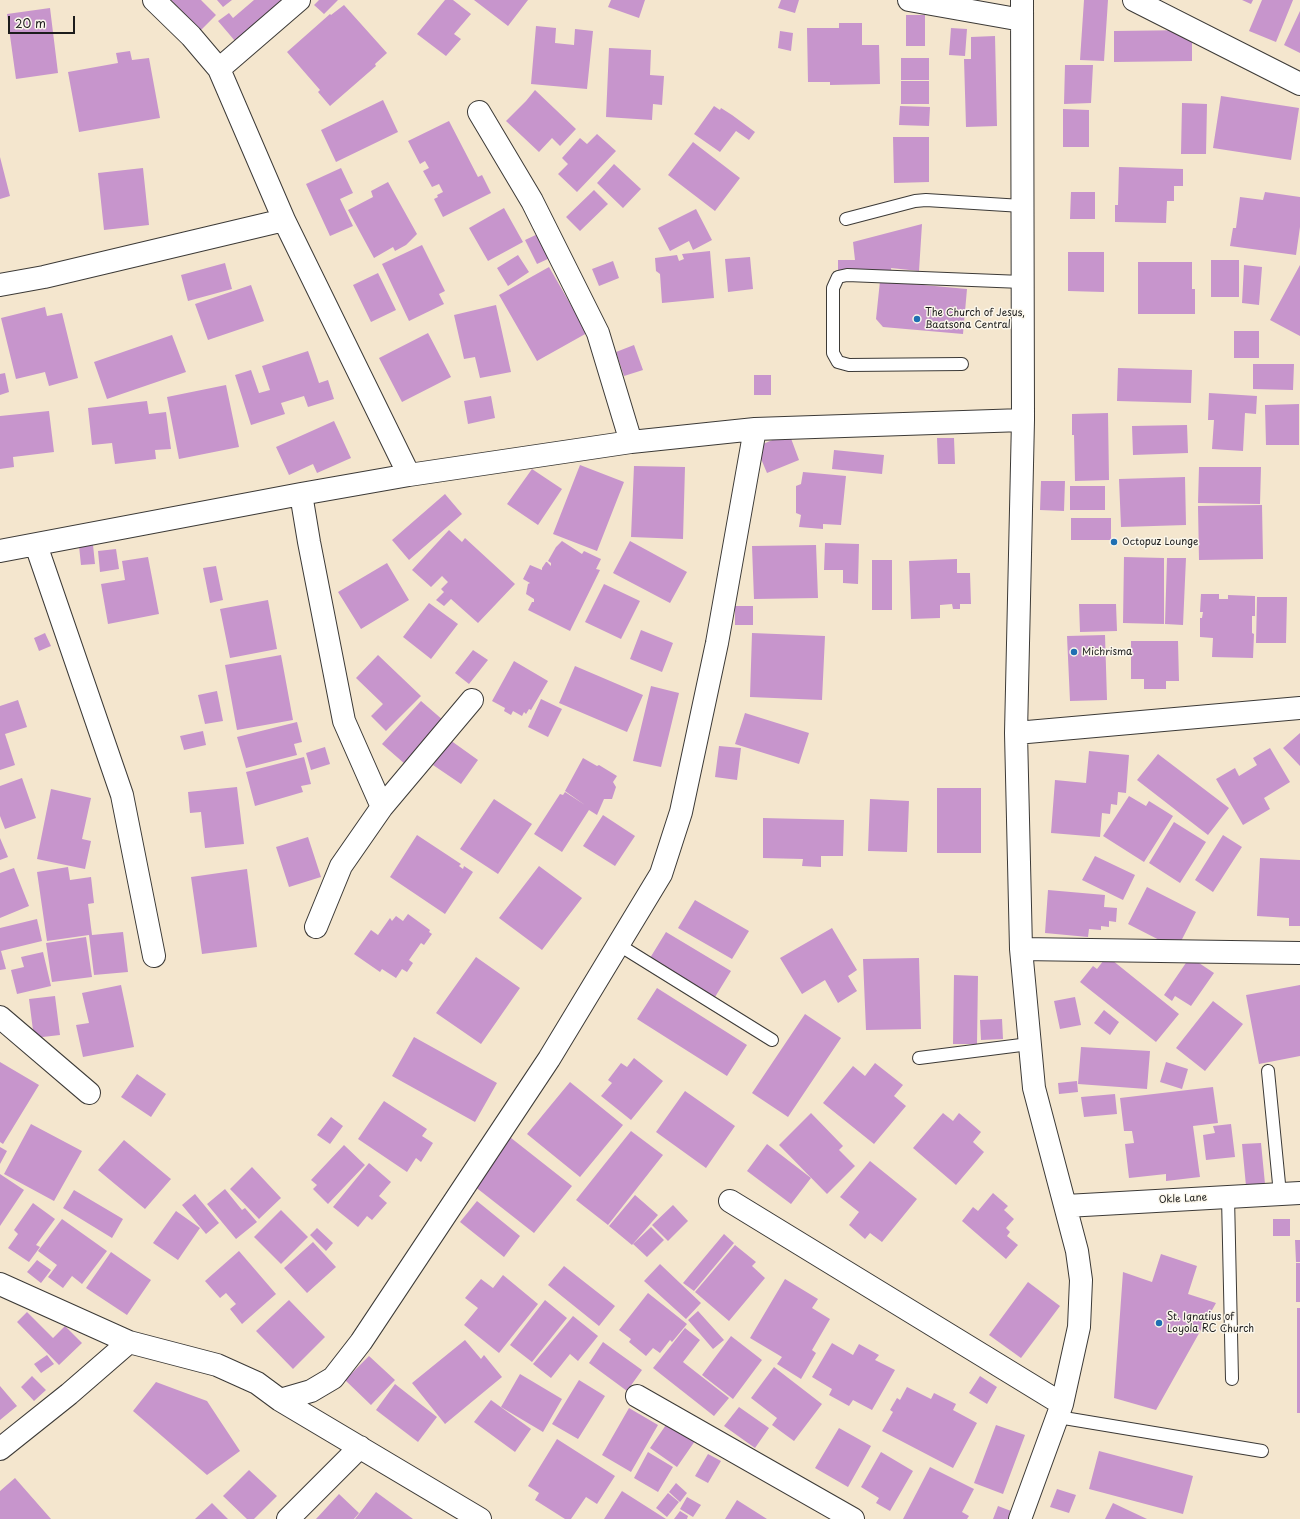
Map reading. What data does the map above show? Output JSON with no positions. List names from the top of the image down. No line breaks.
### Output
{"streets":{"street":["Okle Lane"]},"places":["The Church of Jesus, Baatsona Central","Octopuz Lounge","Michrisma","St. Ignatius of Loyola RC Church"],"scale_bar":"20 m"}
